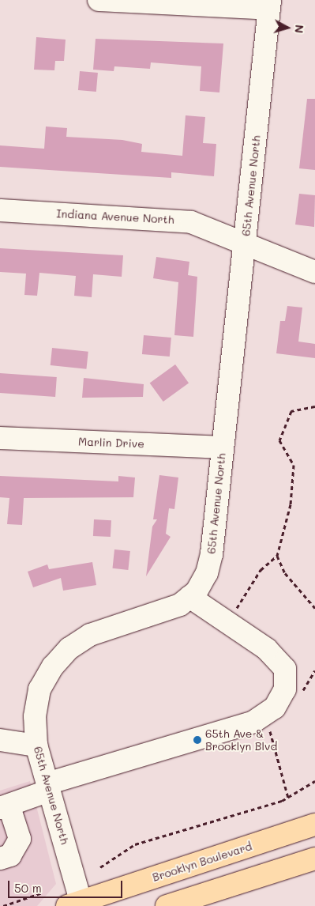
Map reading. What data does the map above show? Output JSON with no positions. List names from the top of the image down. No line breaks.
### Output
{"streets":{"main road":["Brooklyn Boulevard"],"street":["65th Avenue North","Indiana Avenue North","Marlin Drive"]},"crossings":[["65th Avenue North","Indiana Avenue North"],["65th Avenue North","Marlin Drive"],["65th Avenue North","Brooklyn Boulevard"]],"places":["65th Ave & Brooklyn Blvd"],"scale_bar":"50 m","north":"right"}
